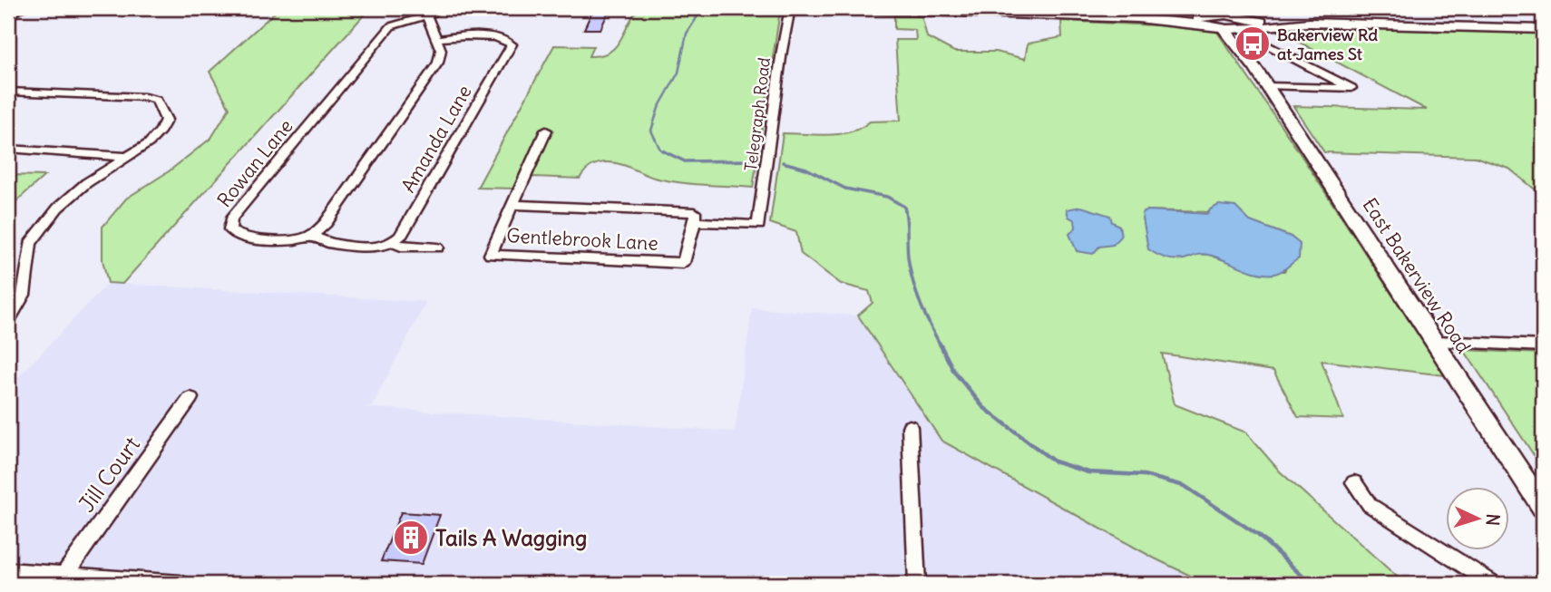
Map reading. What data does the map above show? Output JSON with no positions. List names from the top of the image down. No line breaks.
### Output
{"streets":{"main road":["East Bakerview Road"],"street":["Telegraph Road","Amanda Lane","Rowan Lane","Gentlebrook Lane","Jill Court"]},"crossings":[["Telegraph Road","Gentlebrook Lane"]],"places":{"bus stop":["Bakerview Rd at James St"],"building":["Tails A Wagging"]},"north":"right"}
